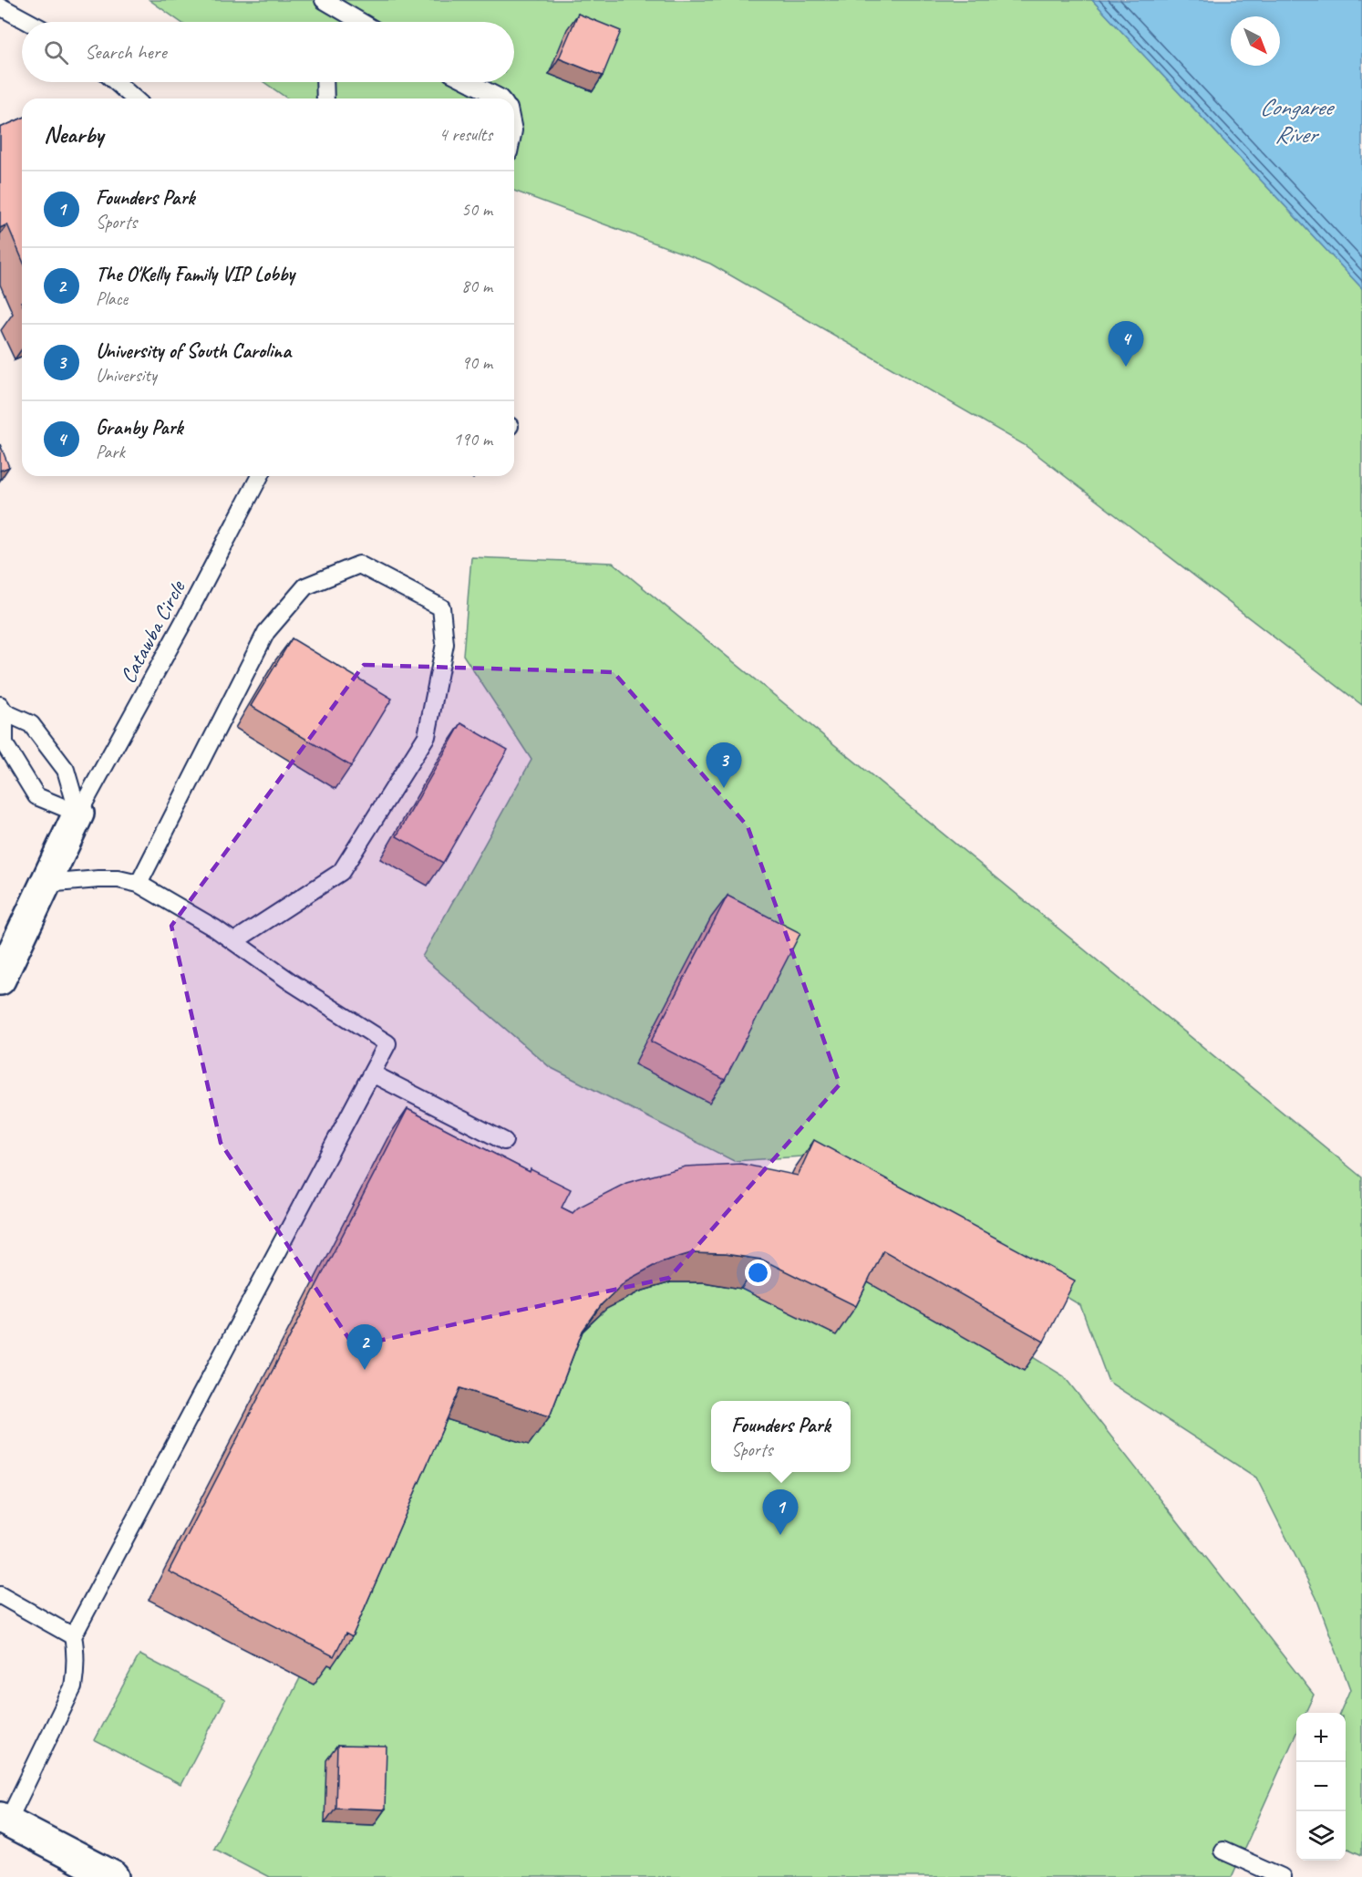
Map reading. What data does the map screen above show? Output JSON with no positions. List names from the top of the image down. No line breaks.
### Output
{"streets":{"lane":["Catawba Circle"]},"water":["Congaree River"],"north":"bottom right","page":{"search":"Search here","heading":["Nearby","4 results"],"list":[{"mark":"1","name":"Founders Park","note":"Sports","value":"50 m"},{"mark":"2","name":"The O'Kelly Family VIP Lobby","note":"Place","value":"80 m"},{"mark":"3","name":"University of South Carolina","note":"University","value":"90 m"},{"mark":"4","name":"Granby Park","note":"Park","value":"190 m"}],"pins":["4","3","2","1"],"popup":["Founders Park","Sports"],"map_buttons":["+","−"]}}
